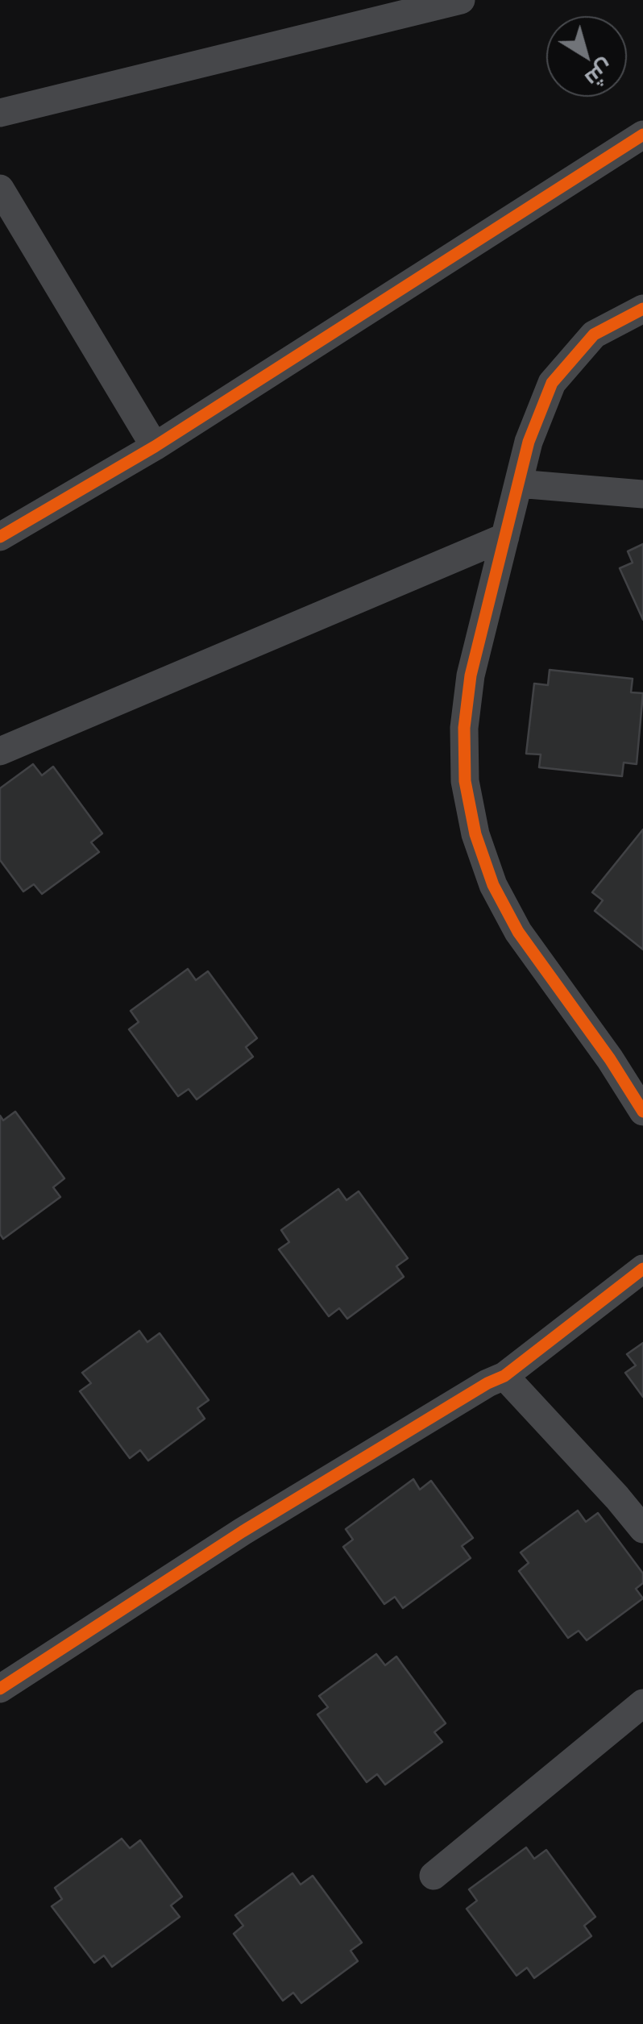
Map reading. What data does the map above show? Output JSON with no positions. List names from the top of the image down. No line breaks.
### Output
{"north":"bottom right"}
